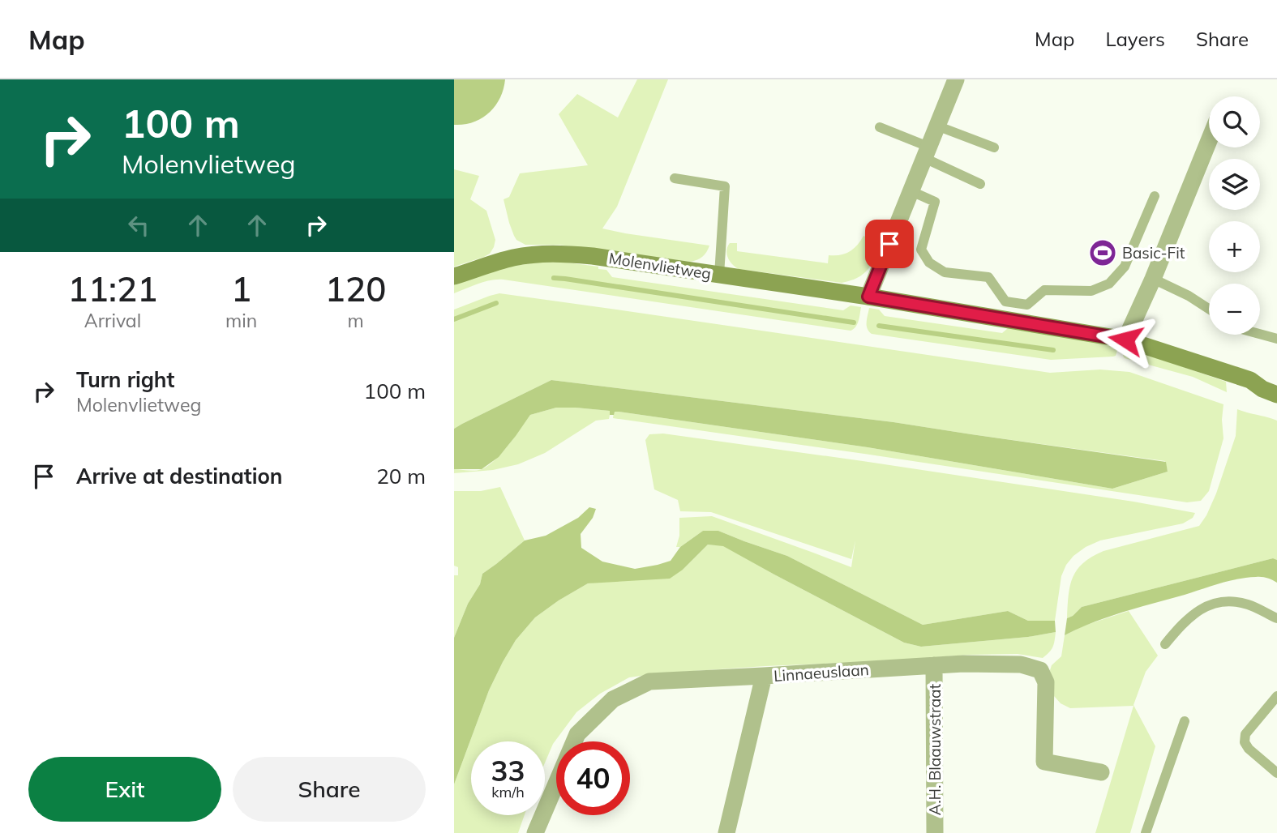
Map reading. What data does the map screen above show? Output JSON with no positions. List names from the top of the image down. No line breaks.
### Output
{"streets":{"street":["Molenvlietweg","Linnaeuslaan","A.H. Blaauwstraat"]},"crossings":[["Linnaeuslaan","A.H. Blaauwstraat"]],"places":{"sports":["Basic-Fit"]},"page":{"header":"Map","nav":["Map","Layers","Share"],"turn":["100 m","Molenvlietweg"],"map_buttons":["+","−"],"eta":["11:21","Arrival","1","min","120","m"],"list":[{"name":"Turn right","note":"Molenvlietweg","value":"100 m"},{"name":"Arrive at destination","value":"20 m"}],"speed":"33 km/h","limit":"40","buttons":["Exit","Share"]}}
